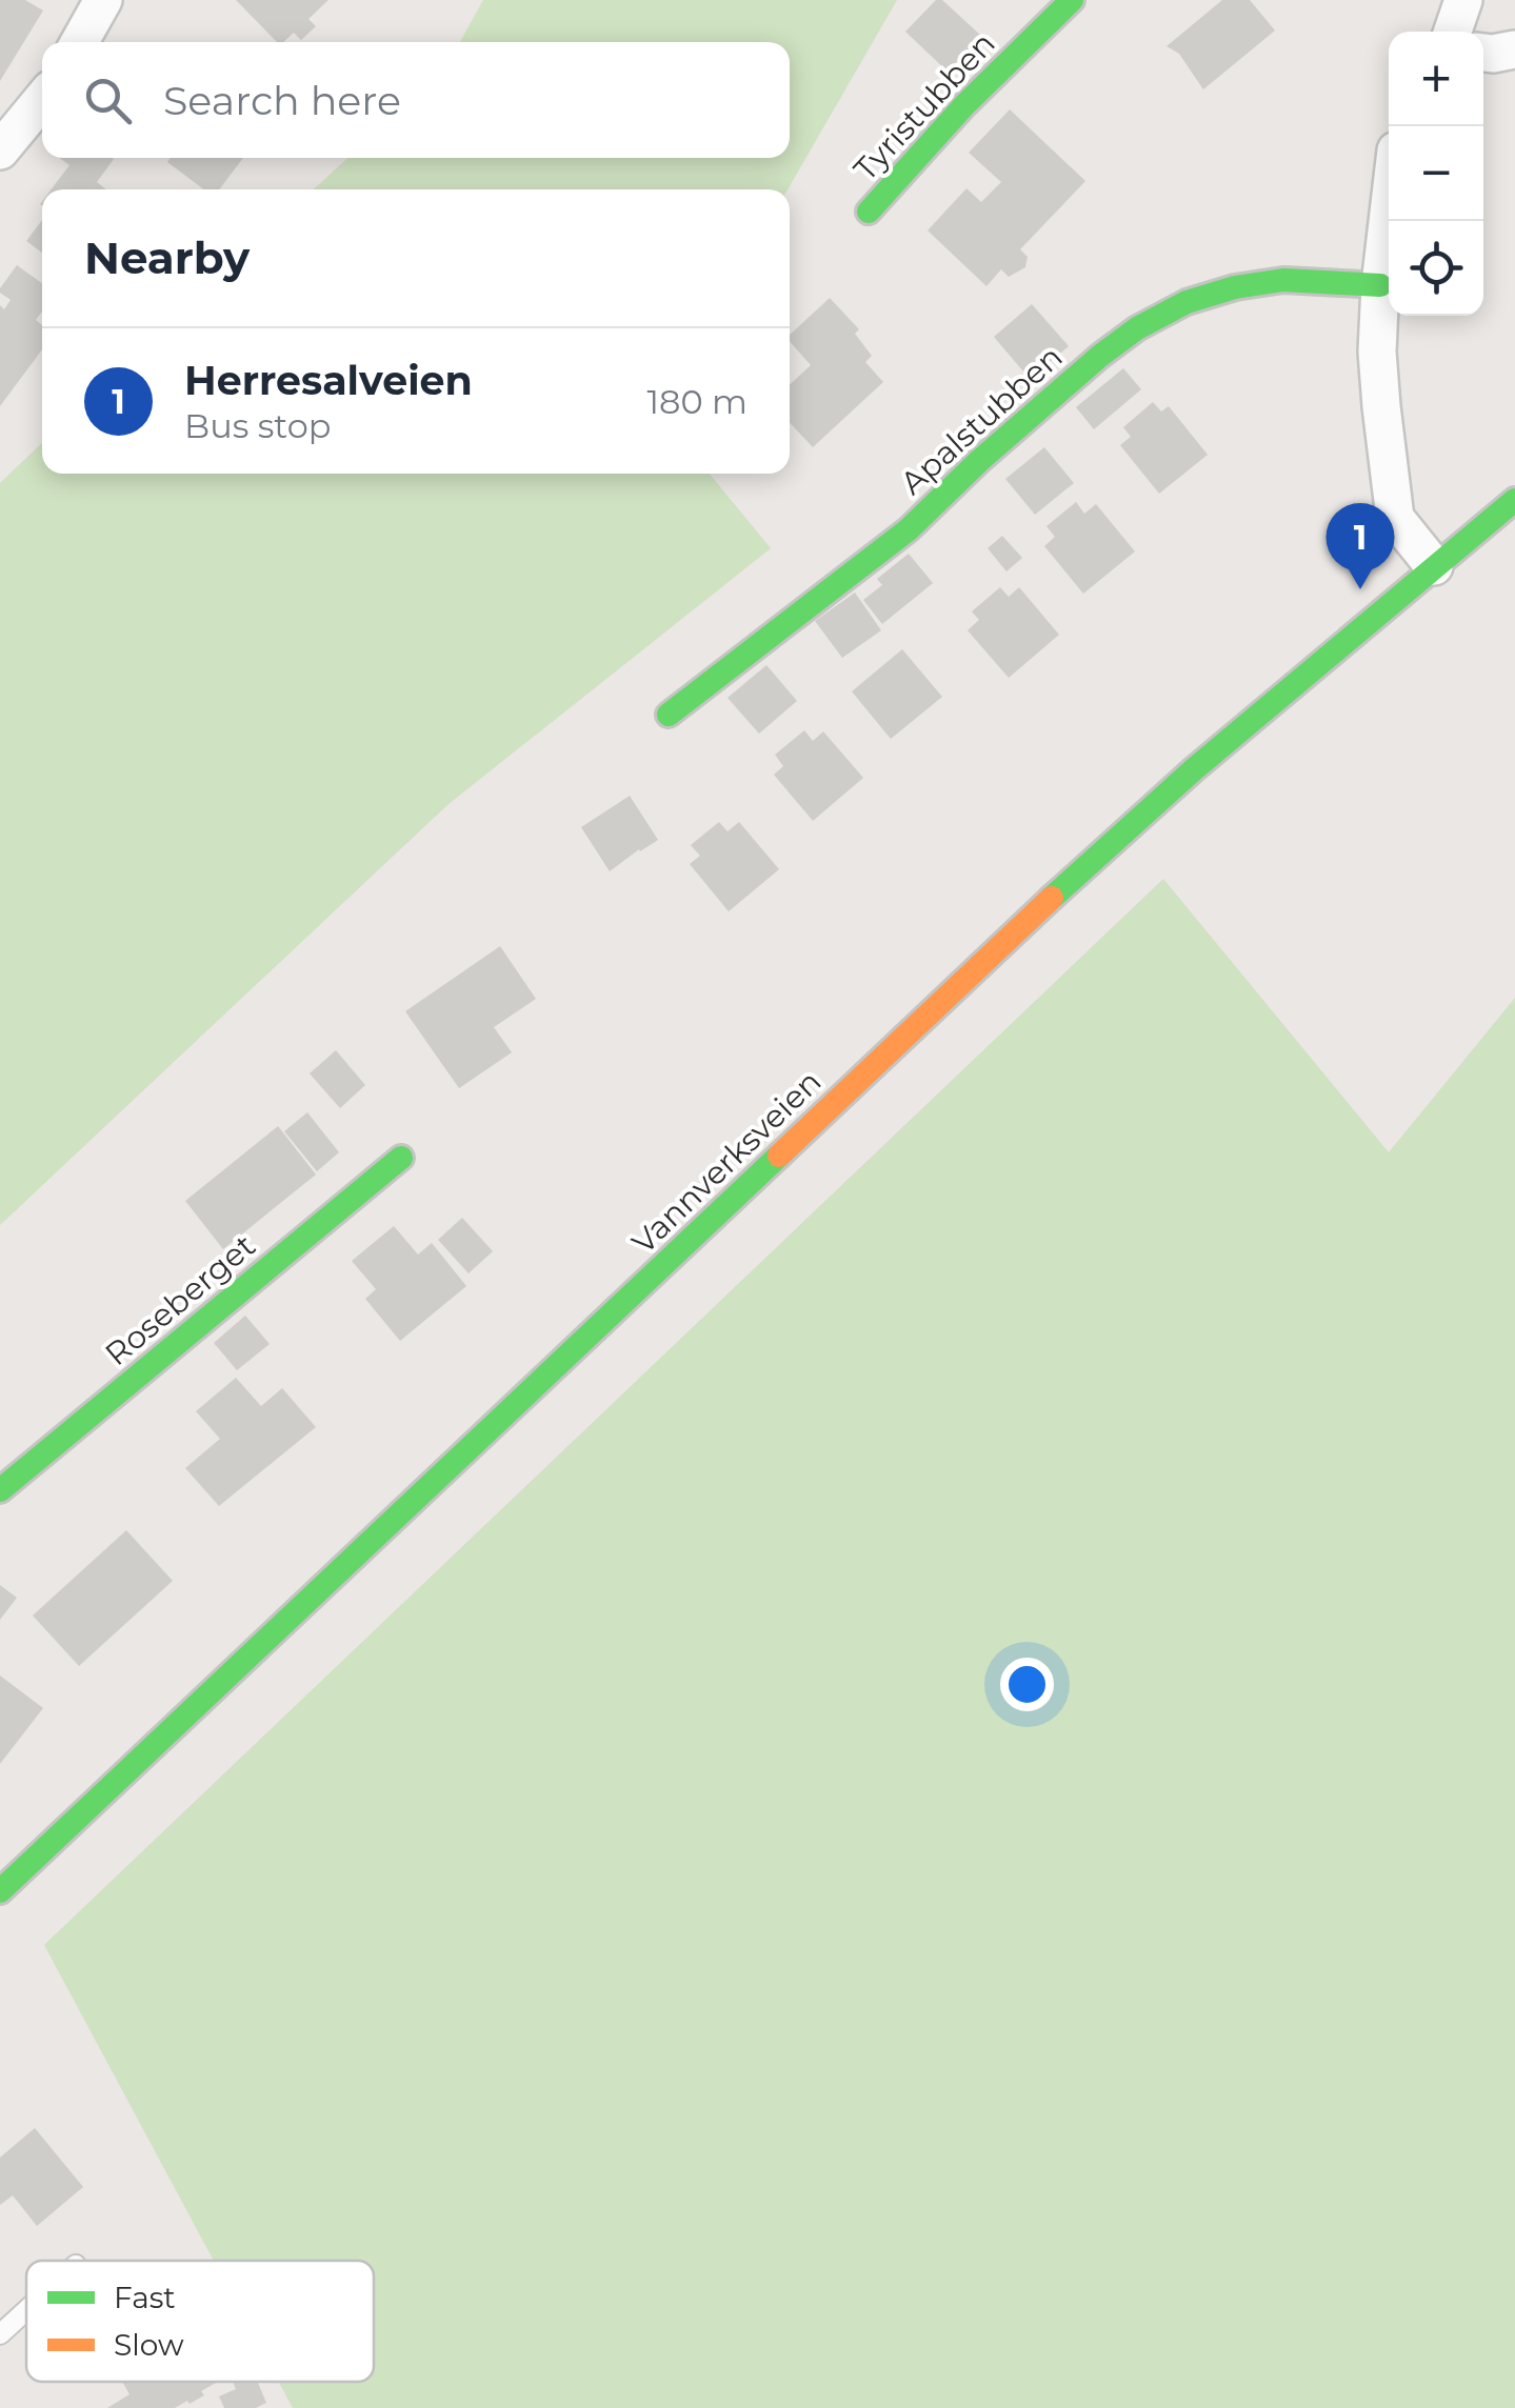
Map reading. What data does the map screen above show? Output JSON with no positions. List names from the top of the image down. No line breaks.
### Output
{"streets":{"main road":["Tyristubben","Apalstubben","Vannverksveien","Roseberget"]},"legend":["Fast","Slow"],"page":{"map_buttons":["+","−"],"search":"Search here","heading":"Nearby","list":[{"mark":"1","name":"Herresalveien","note":"Bus stop","value":"180 m"}],"pins":"1"}}
